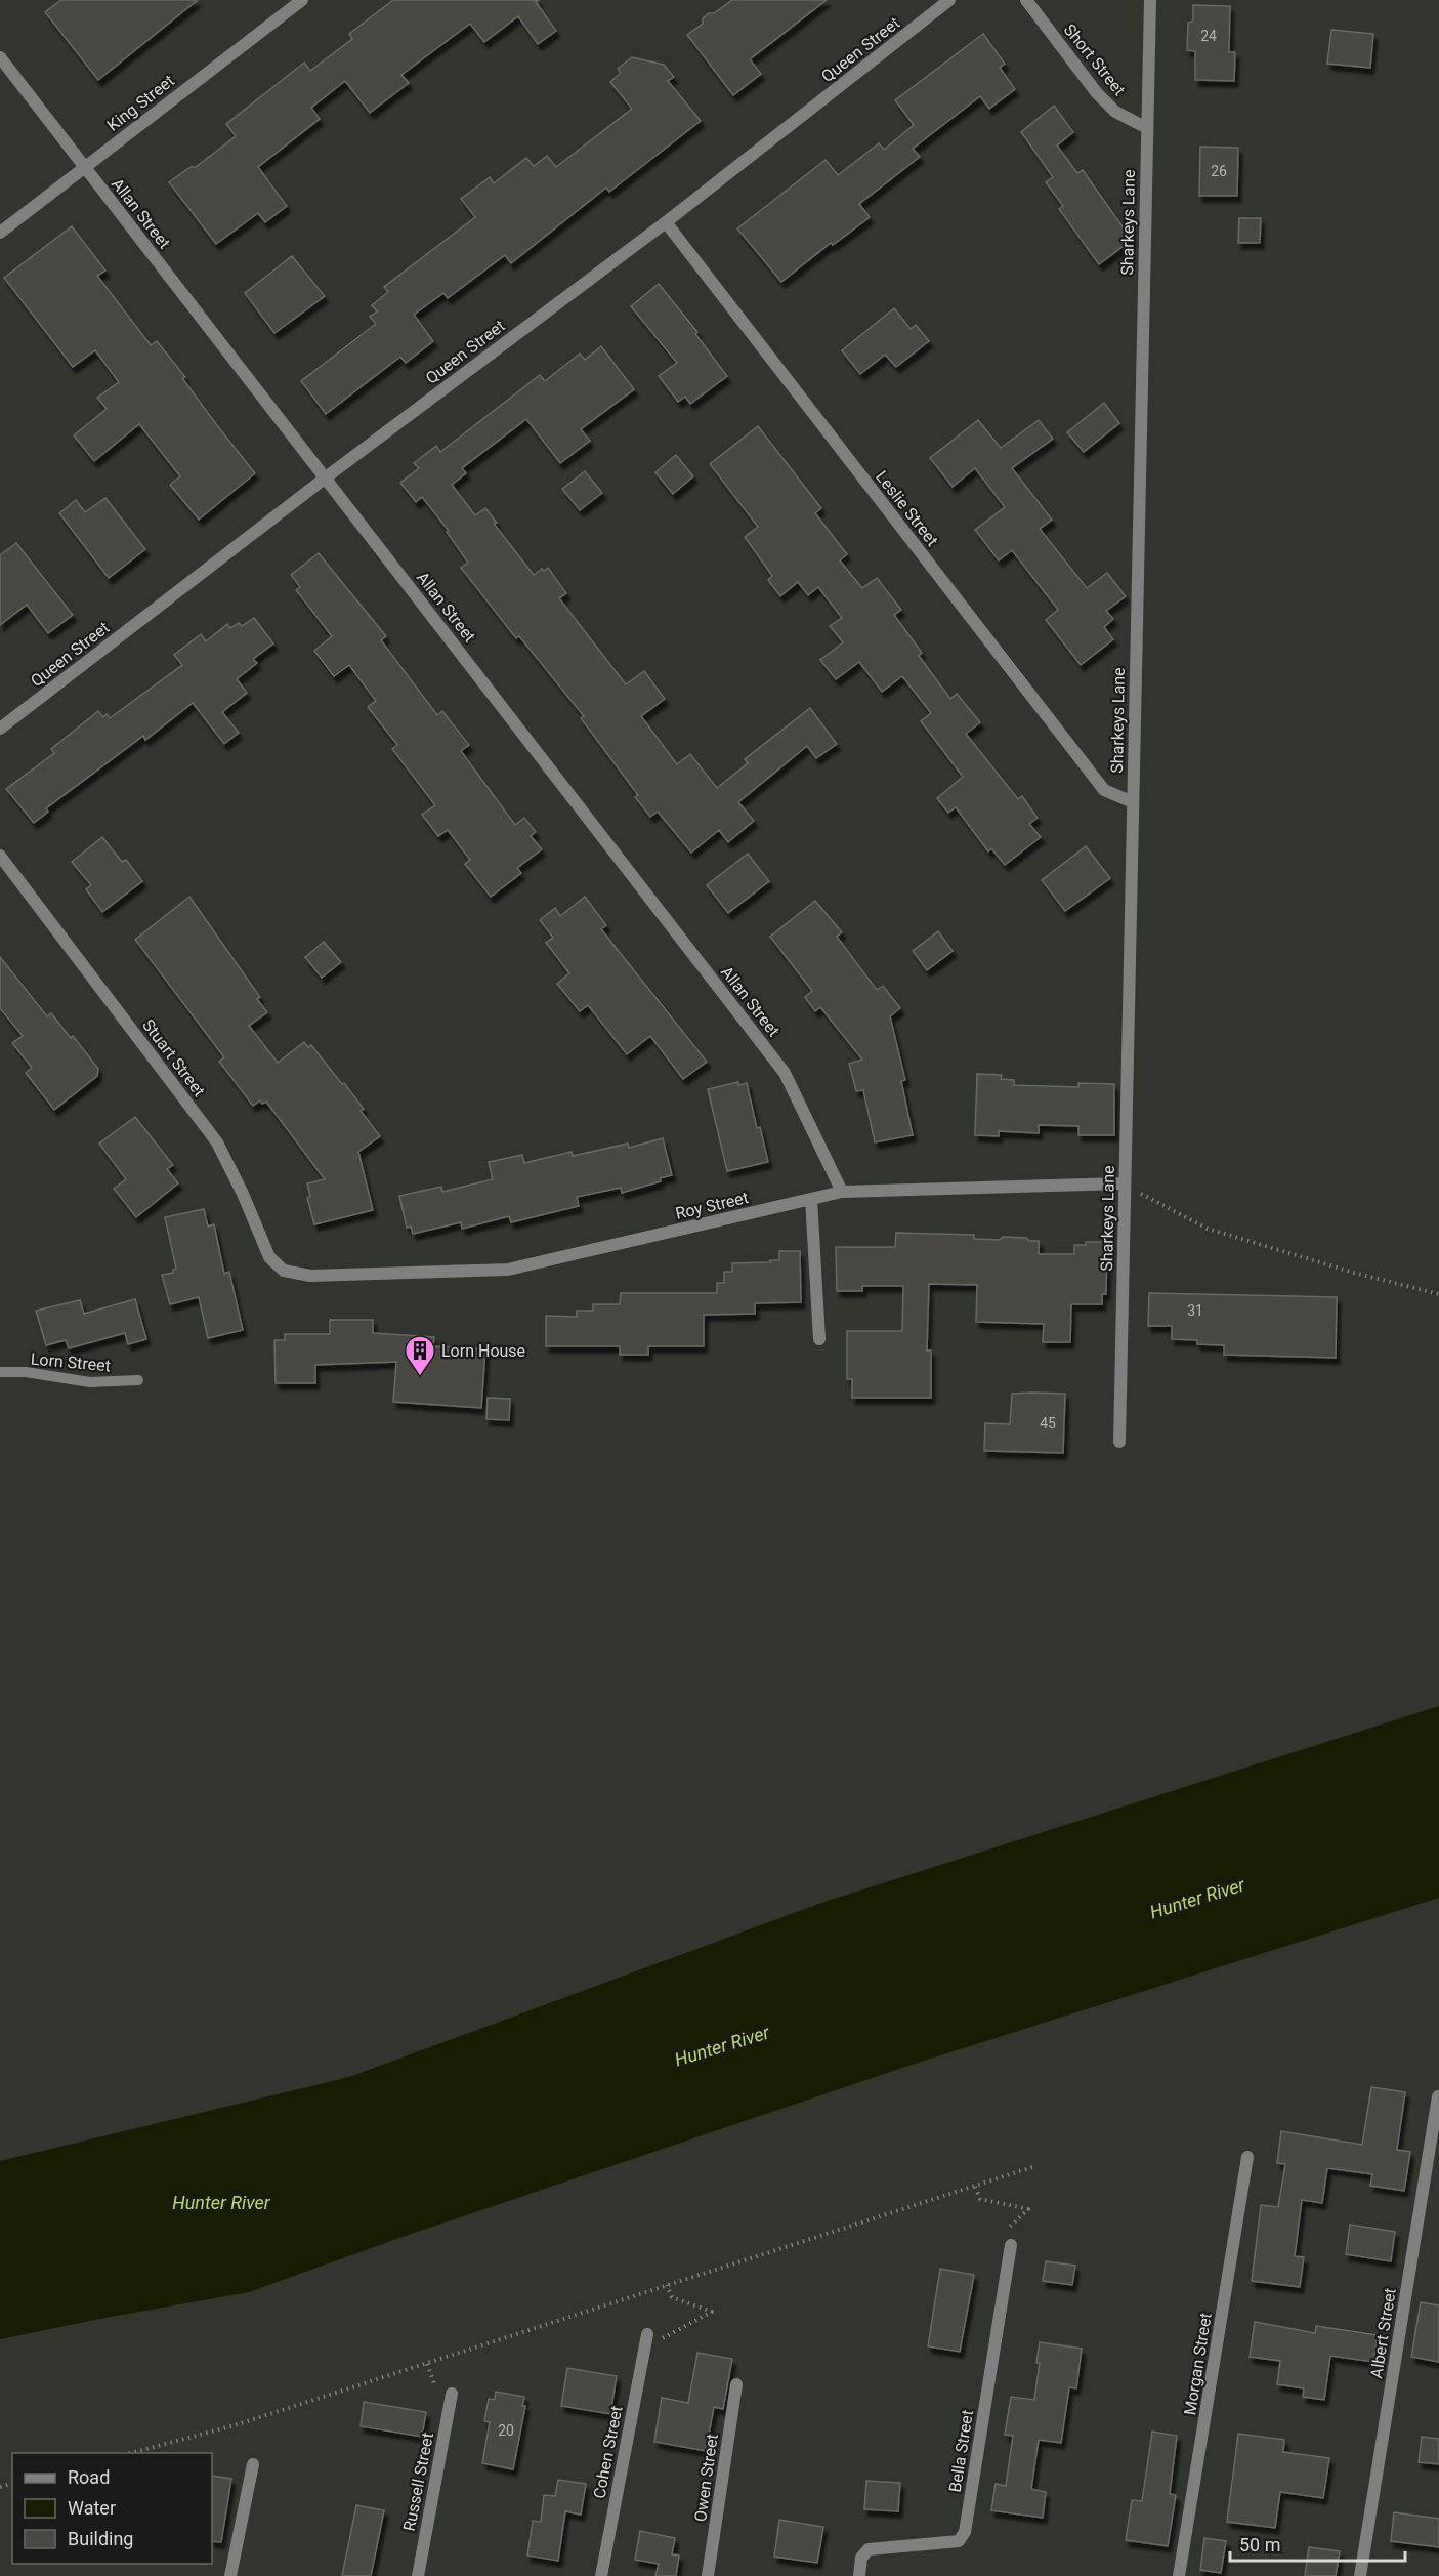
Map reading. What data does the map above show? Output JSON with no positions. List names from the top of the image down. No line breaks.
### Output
{"streets":{"street":["Queen Street","Short Street","King Street","Allan Street","Sharkeys Lane","Leslie Street","Stuart Street","Roy Street","Albert Street","Morgan Street","Bella Street","Cohen Street","Owen Street","Russell Street"],"lane":["Lorn Street"]},"crossings":[["Queen Street","Allan Street"],["Queen Street","Leslie Street"],["Short Street","Sharkeys Lane"],["King Street","Allan Street"],["Allan Street","Roy Street"],["Sharkeys Lane","Leslie Street"],["Sharkeys Lane","Roy Street"],["Stuart Street","Roy Street"]],"water":["Hunter River"],"places":{"building":["Lorn House"]},"house_numbers":["24","26","31","45","20"],"legend":["Road","Water","Building"],"scale_bar":"50 m"}
